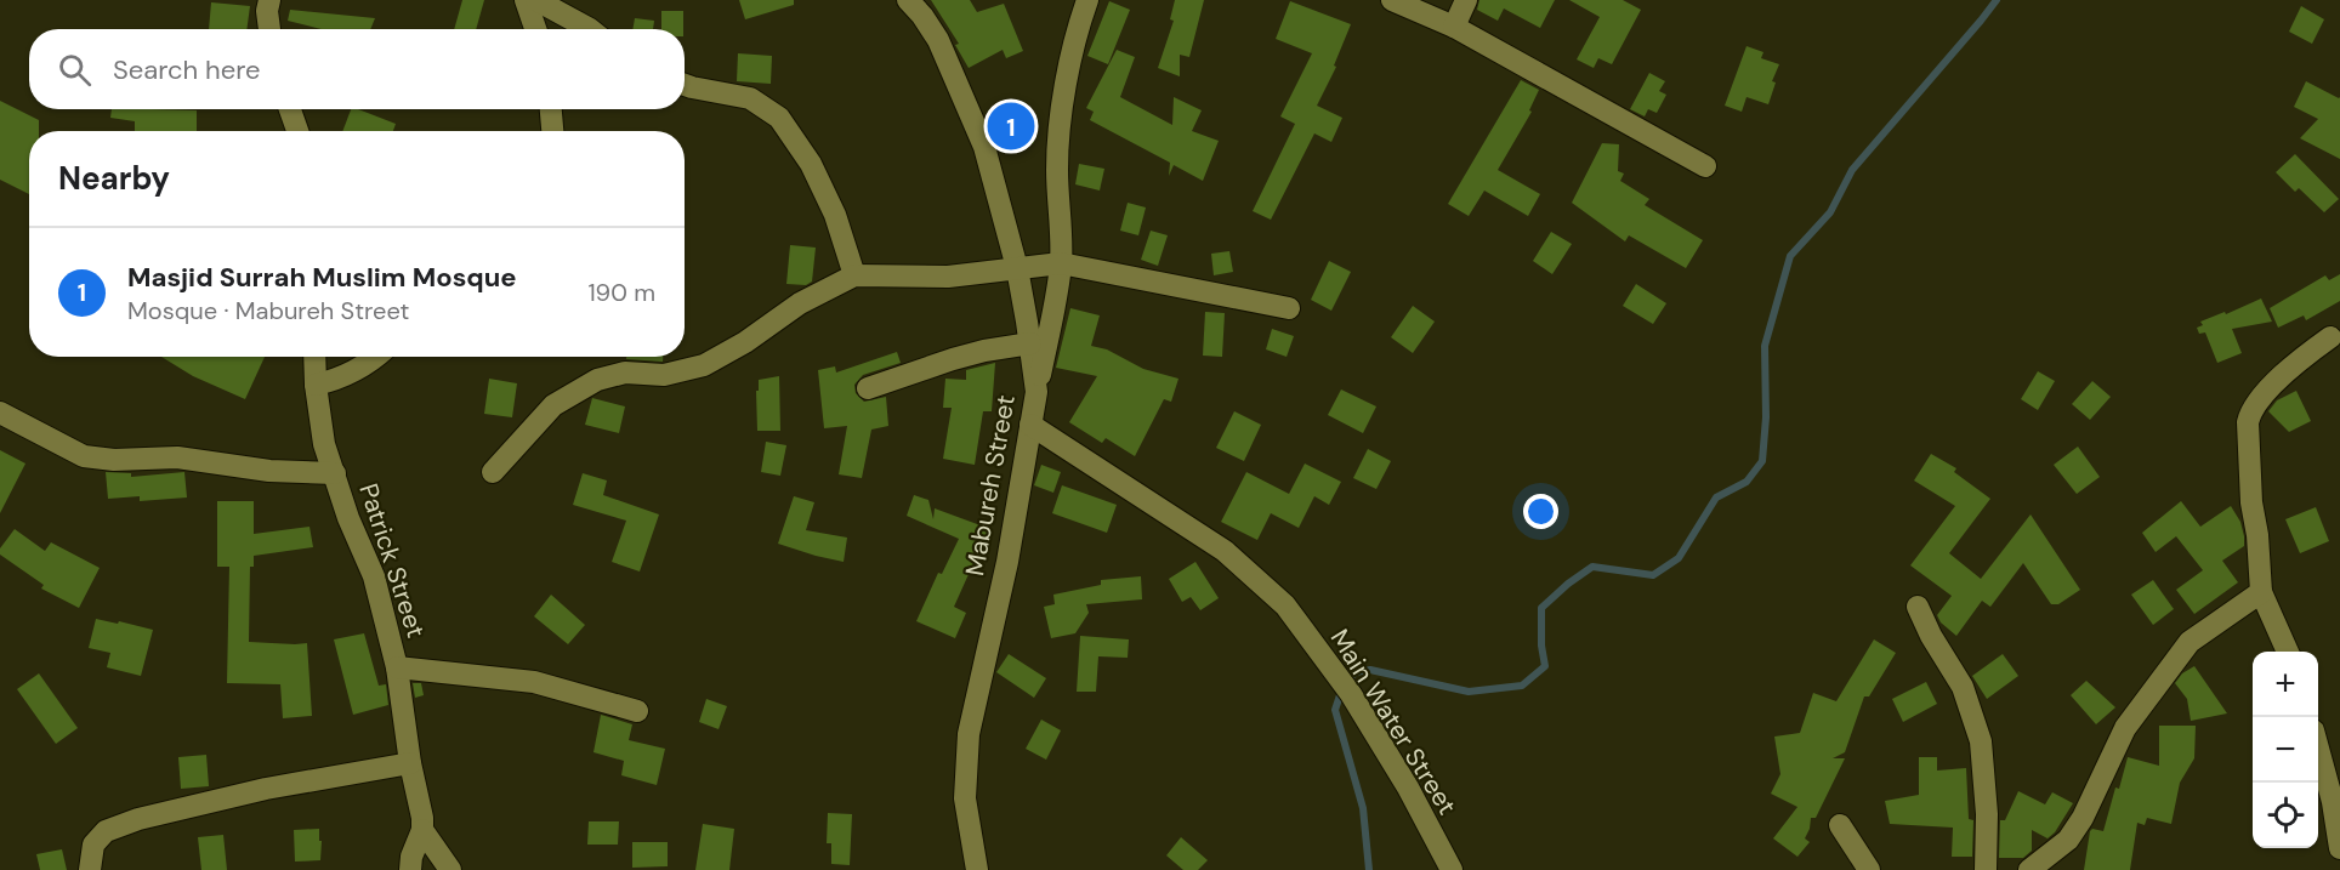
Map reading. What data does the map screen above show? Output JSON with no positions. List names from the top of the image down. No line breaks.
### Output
{"streets":{"street":["Mabureh Street","Patrick Street","Main Water Street"]},"crossings":[["Mabureh Street","Main Water Street"]],"page":{"search":"Search here","pins":"1","heading":"Nearby","list":[{"mark":"1","name":"Masjid Surrah Muslim Mosque","note":"Mosque · Mabureh Street","value":"190 m"}],"map_buttons":["+","−"]}}
